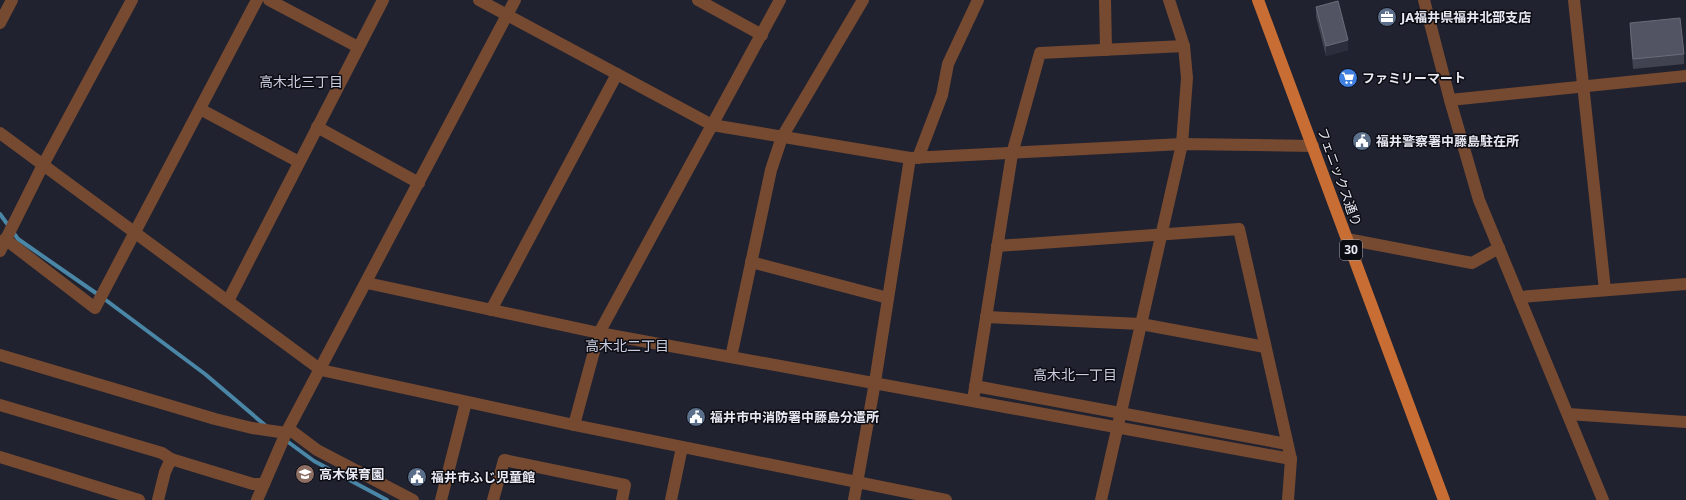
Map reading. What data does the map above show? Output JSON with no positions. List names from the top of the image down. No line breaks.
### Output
{"streets":{"main road":["フェニックス通り","30"]},"districts":["高木北三丁目","高木北二丁目","高木北一丁目"],"places":{"office":["JA福井県福井北部支店"],"supermarket":["ファミリーマート"],"public building":["福井警察署中藤島駐在所","福井市中消防署中藤島分遣所","福井市ふじ児童館"],"school or university":["高木保育園"]}}
